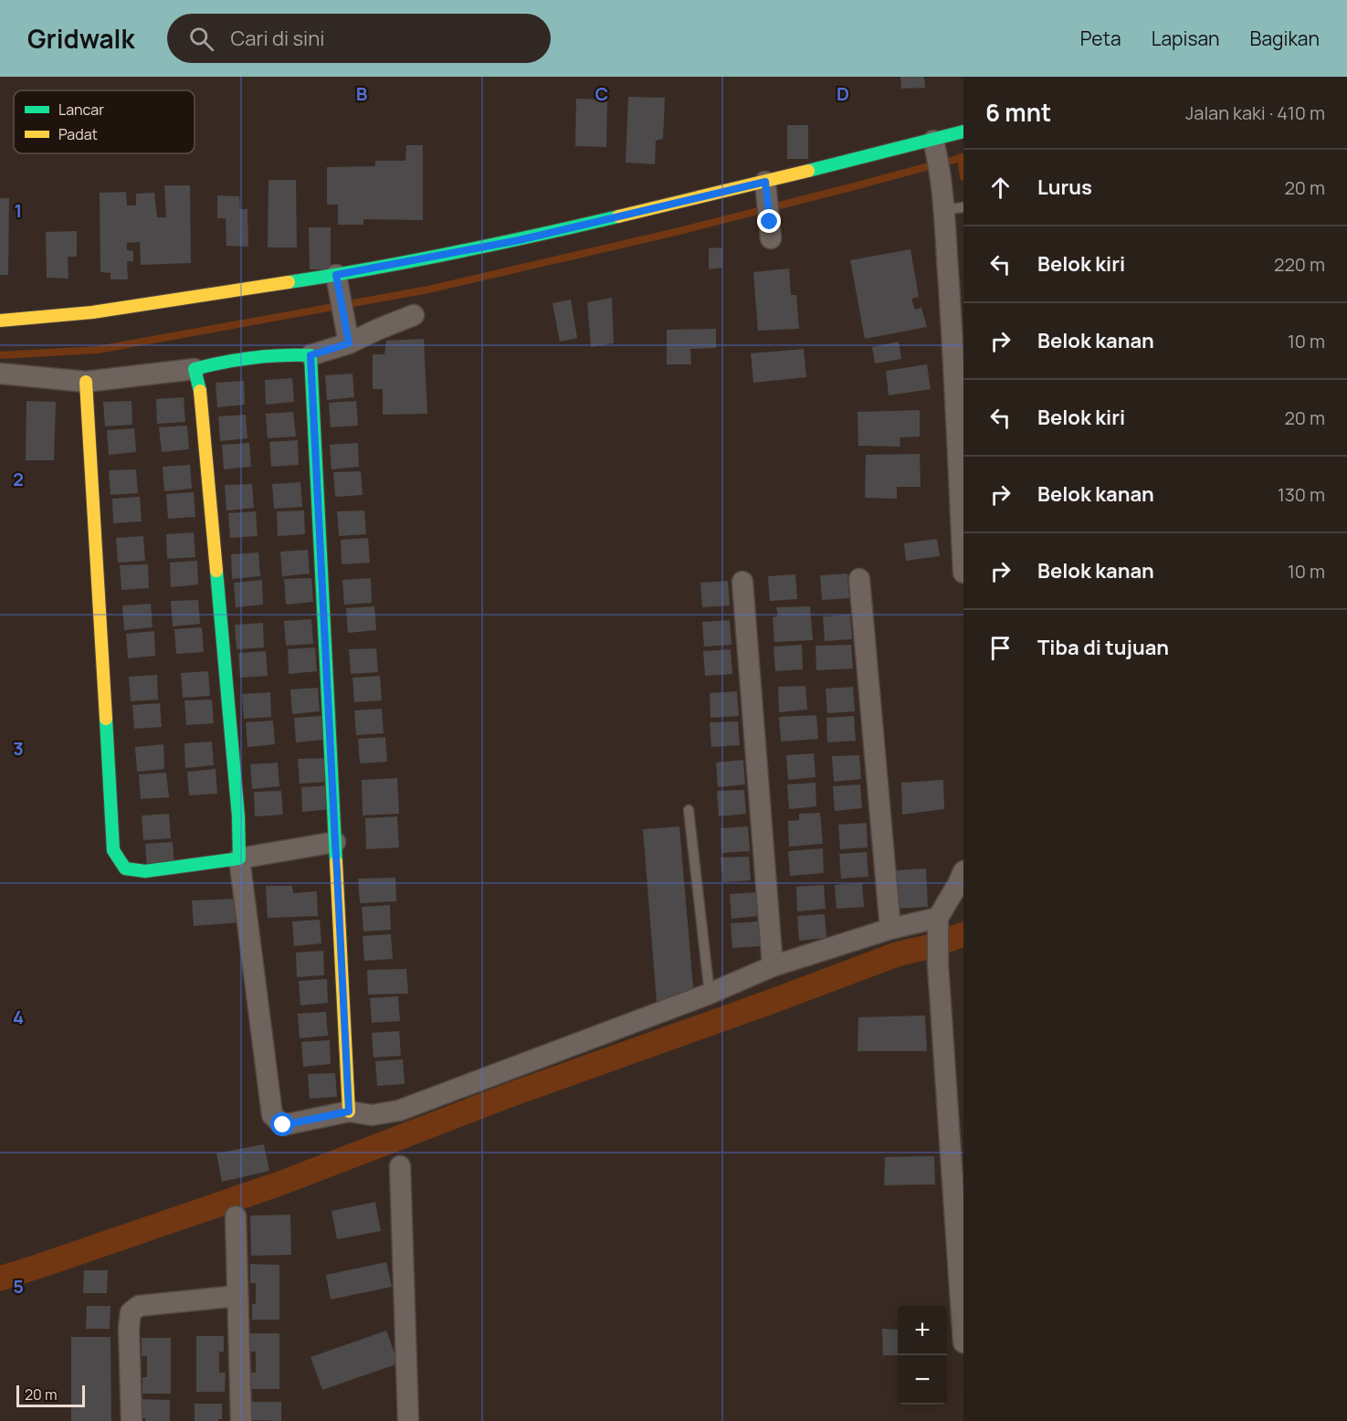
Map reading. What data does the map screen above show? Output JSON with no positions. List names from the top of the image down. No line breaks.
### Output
{"legend":["Lancar","Padat"],"scale_bar":"20 m","page":{"header":"Gridwalk","search":"Cari di sini","nav":["Peta","Lapisan","Bagikan"],"heading":["6 mnt","Jalan kaki · 410 m"],"list":[["Lurus","20 m"],["Belok kiri","220 m"],["Belok kanan","10 m"],["Belok kiri","20 m"],["Belok kanan","130 m"],["Belok kanan","10 m"],"Tiba di tujuan"],"map_buttons":["+","−"],"scale":"20 m"},"grid":{"columns":["B","C","D"],"rows":["1","2","3","4","5"]}}
